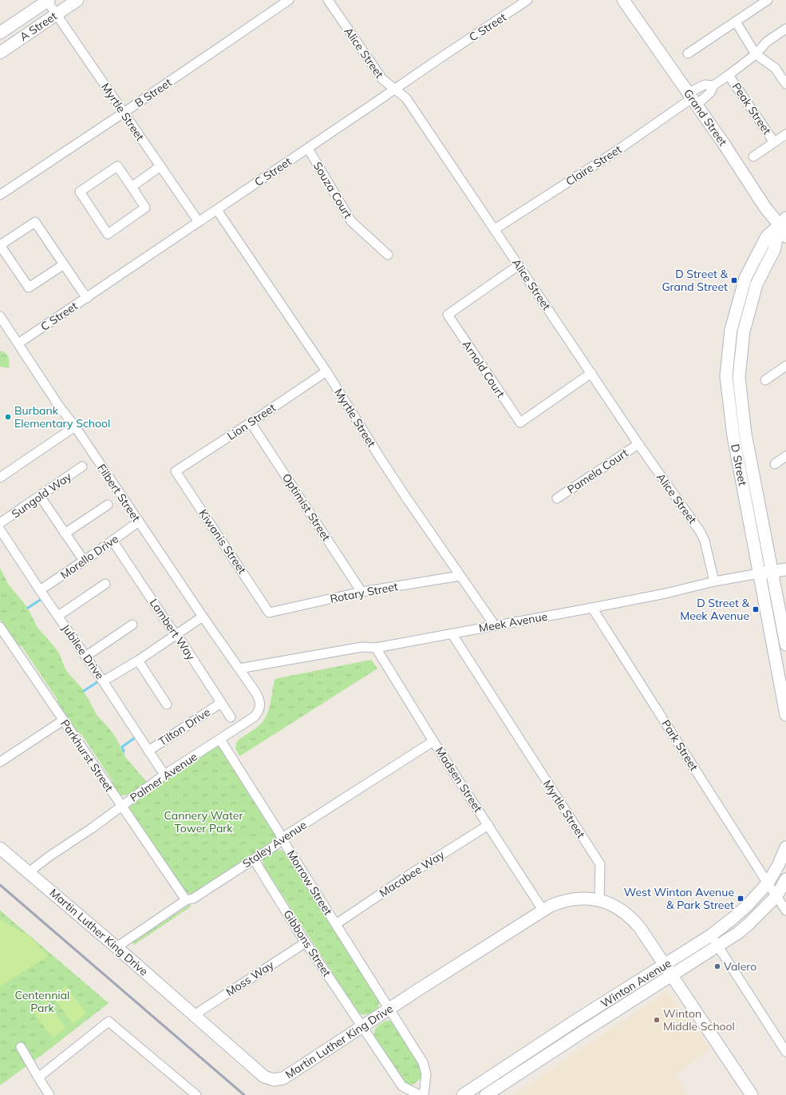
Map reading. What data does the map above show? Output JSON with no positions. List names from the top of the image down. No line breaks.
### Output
{"streets":{"main road":["A Street","Grand Street","D Street","Meek Avenue","Martin Luther King Drive","Winton Avenue"],"street":["C Street","Alice Street","B Street","Peak Street","Myrtle Street","Claire Street","Souza Court","Arnold Court","Lion Street","Pamela Court","Filbert Street","Sungold Way","Optimist Street","Kiwanis Street","Morello Drive","Rotary Street","Lambert Way","Jubilee Drive","Tilton Drive","Park Street","Parkhurst Street","Palmer Avenue","Madsen Street","Staley Avenue","Macabee Way","Morrow Street","Gibbons Street","Moss Way"]},"crossings":[["A Street","Myrtle Street"],["C Street","Alice Street"],["C Street","Myrtle Street"],["C Street","Souza Court"],["C Street","Filbert Street"],["Alice Street","Claire Street"],["Alice Street","Arnold Court"],["Alice Street","Pamela Court"],["Alice Street","Meek Avenue"],["B Street","Myrtle Street"],["Myrtle Street","Lion Street"],["Myrtle Street","Rotary Street"],["Myrtle Street","Meek Avenue"],["Myrtle Street","Martin Luther King Drive"],["Grand Street","Claire Street"],["Grand Street","D Street"],["Lion Street","Optimist Street"],["Lion Street","Kiwanis Street"],["D Street","Meek Avenue"],["Filbert Street","Morello Drive"],["Filbert Street","Meek Avenue"],["Filbert Street","Palmer Avenue"],["Optimist Street","Rotary Street"],["Kiwanis Street","Rotary Street"],["Morello Drive","Lambert Way"],["Morello Drive","Jubilee Drive"],["Meek Avenue","Park Street"],["Meek Avenue","Palmer Avenue"],["Meek Avenue","Madsen Street"],["Lambert Way","Tilton Drive"],["Jubilee Drive","Tilton Drive"],["Jubilee Drive","Palmer Avenue"],["Park Street","Winton Avenue"],["Parkhurst Street","Palmer Avenue"],["Parkhurst Street","Staley Avenue"],["Palmer Avenue","Morrow Street"],["Palmer Avenue","Martin Luther King Drive"],["Madsen Street","Staley Avenue"],["Madsen Street","Macabee Way"],["Madsen Street","Martin Luther King Drive"],["Staley Avenue","Morrow Street"],["Staley Avenue","Martin Luther King Drive"],["Staley Avenue","Gibbons Street"],["Macabee Way","Morrow Street"],["Morrow Street","Martin Luther King Drive"],["Martin Luther King Drive","Gibbons Street"],["Martin Luther King Drive","Moss Way"],["Gibbons Street","Moss Way"]],"parks":["Cannery Water Tower Park","Centennial Park"],"places":{"transit":["D Street & Grand Street","D Street & Meek Avenue","West Winton Avenue & Park Street"],"other":["Burbank Elementary School","Valero","Winton Middle School"]}}
